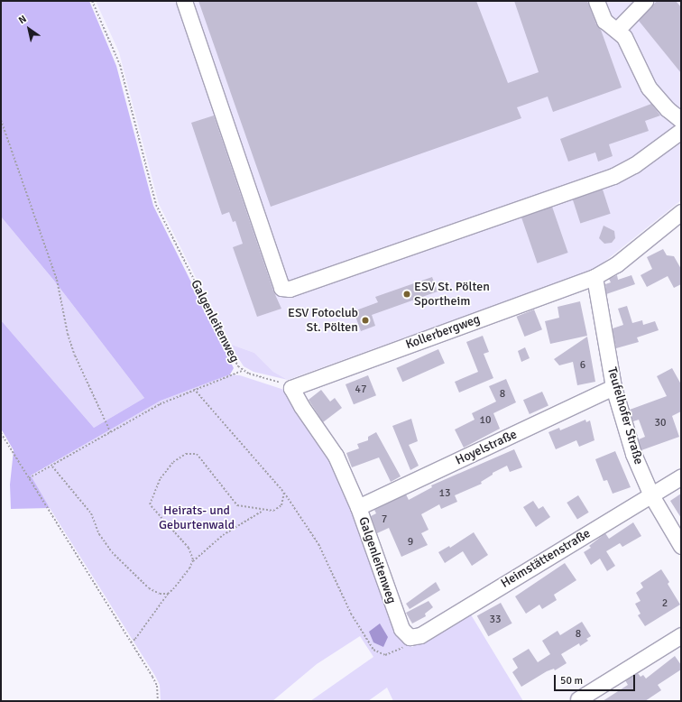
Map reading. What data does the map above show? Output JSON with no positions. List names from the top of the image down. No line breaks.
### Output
{"streets":{"street":["Galgenleitenweg","Kollerbergweg","Teufelhofer Straße","Hoyelstraße","Heimstättenstraße"]},"crossings":[["Galgenleitenweg","Kollerbergweg"],["Galgenleitenweg","Hoyelstraße"],["Galgenleitenweg","Heimstättenstraße"],["Kollerbergweg","Teufelhofer Straße"],["Teufelhofer Straße","Hoyelstraße"],["Teufelhofer Straße","Heimstättenstraße"]],"parks":["Heirats- und Geburtenwald"],"places":["ESV St. Pölten Sportheim","ESV Fotoclub St. Pölten"],"house_numbers":["6","47","8","10","30","13","7","9","2","33","8"],"scale_bar":"50 m","north":"top left"}
